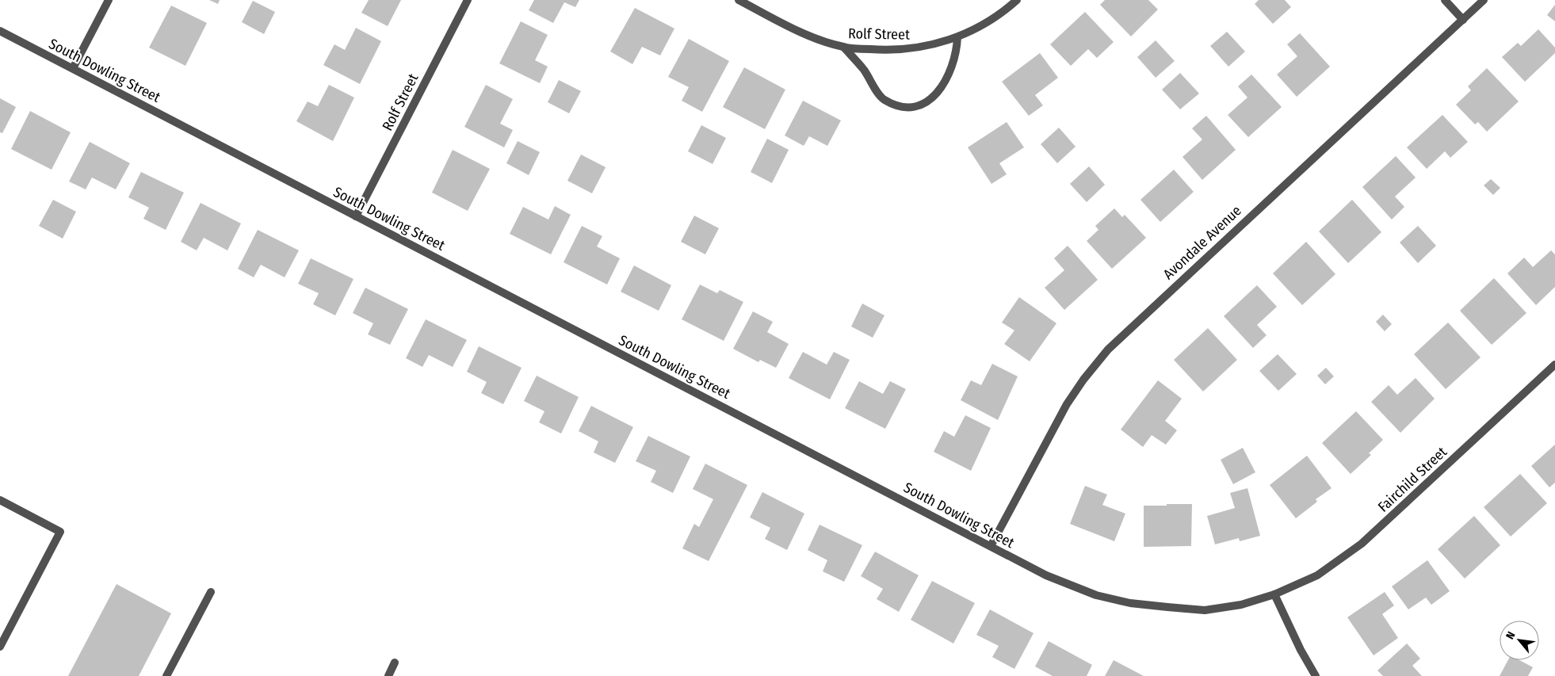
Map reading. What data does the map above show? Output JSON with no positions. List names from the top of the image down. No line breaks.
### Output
{"streets":{"street":["Rolf Street","South Dowling Street","Avondale Avenue","Fairchild Street"]},"crossings":[["Rolf Street","South Dowling Street"],["South Dowling Street","Avondale Avenue"],["South Dowling Street","Fairchild Street"]],"north":"top left"}
